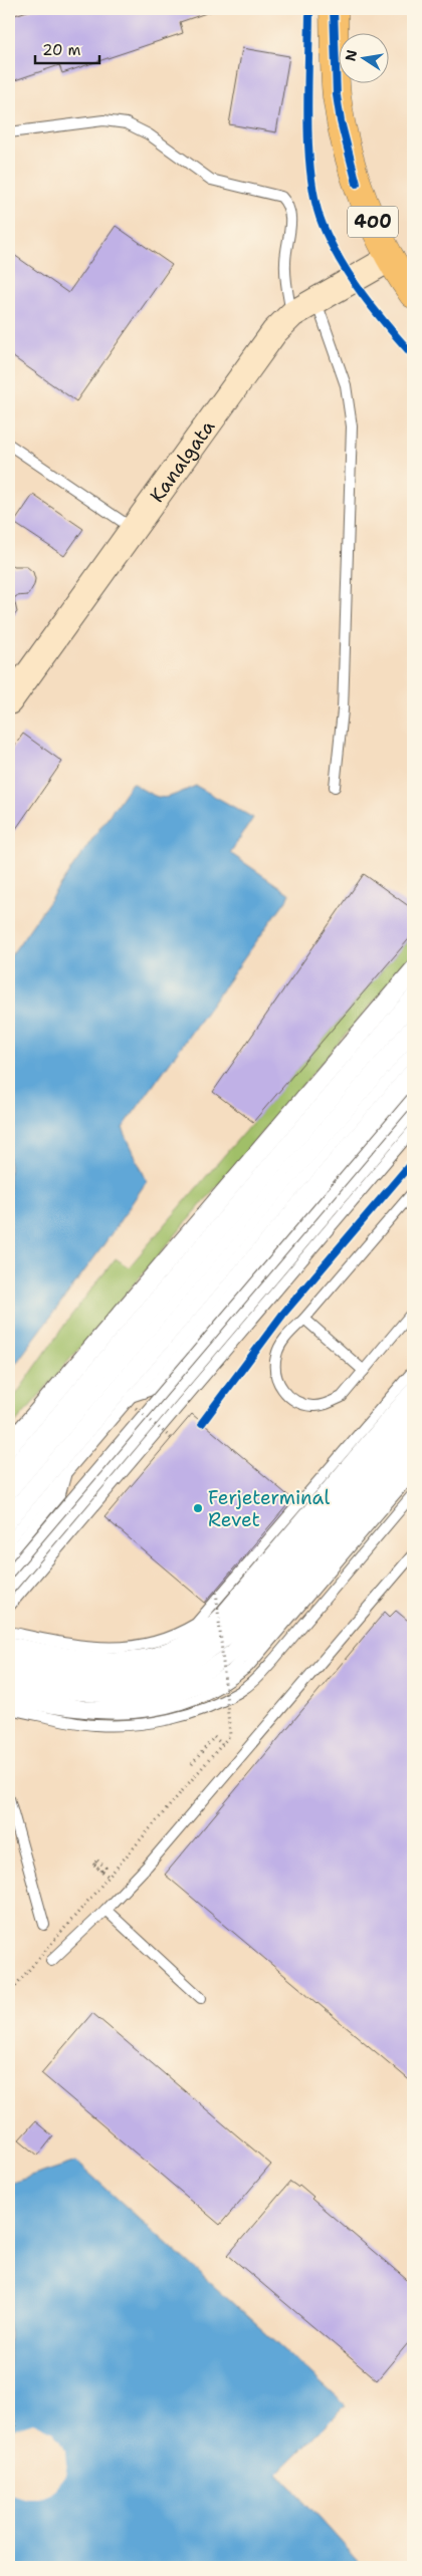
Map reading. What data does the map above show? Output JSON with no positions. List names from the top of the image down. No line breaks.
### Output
{"streets":{"highway":["400"],"main road":["Kanalgata"]},"crossings":[["400","Kanalgata"]],"places":["Ferjeterminal Revet"],"scale_bar":"20 m","north":"left"}
